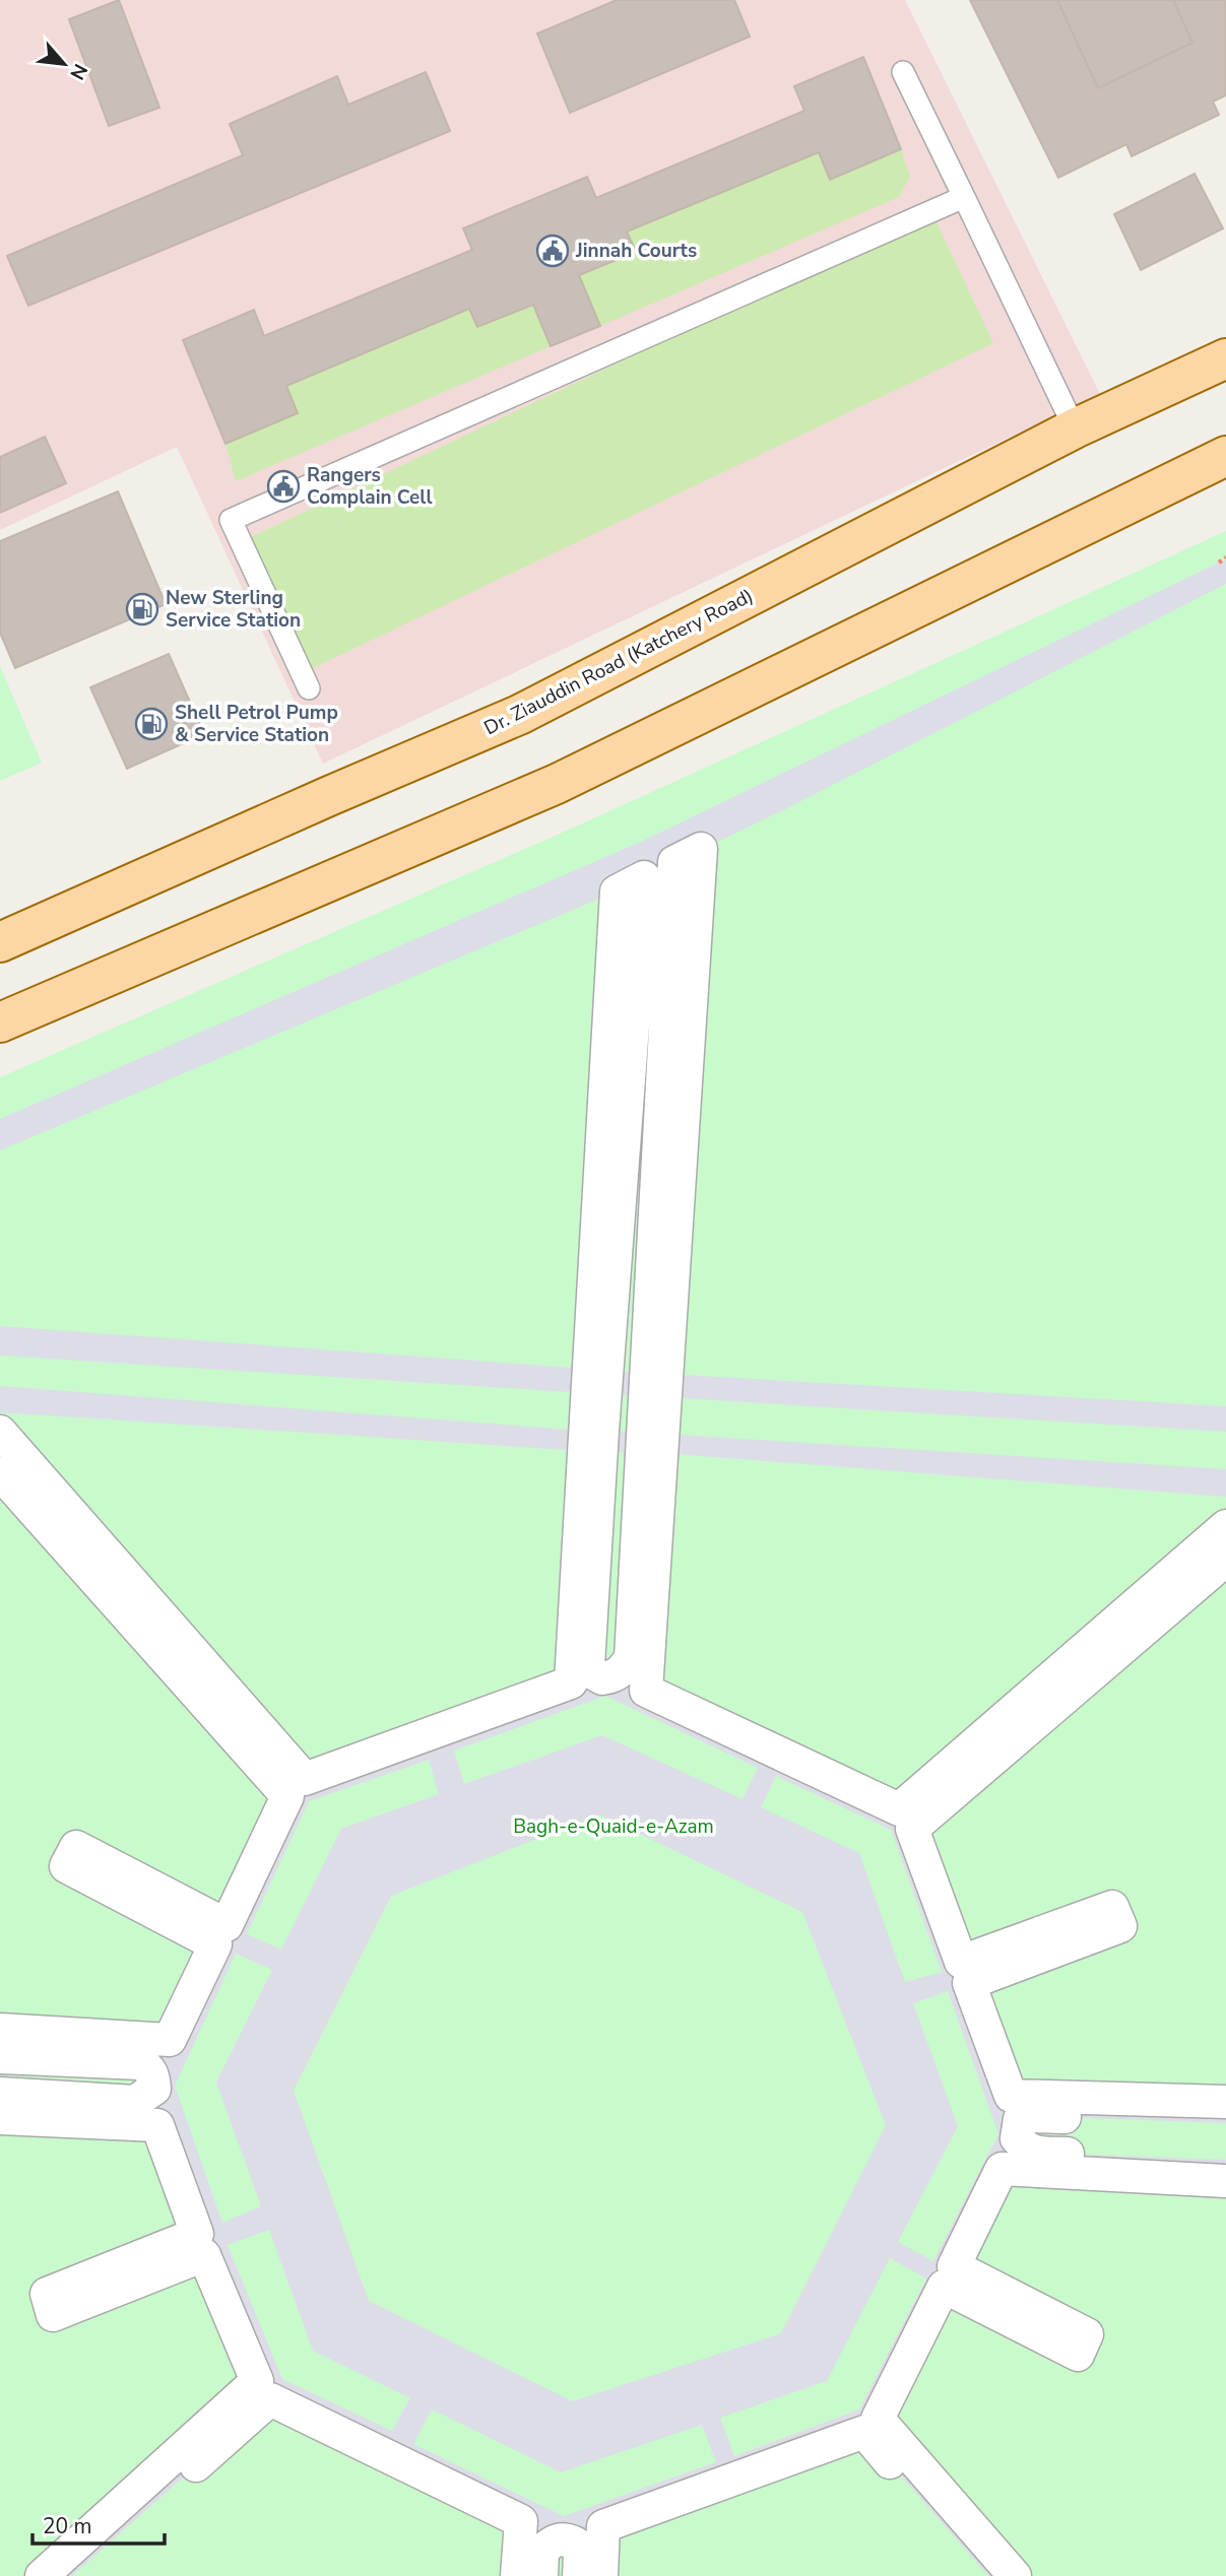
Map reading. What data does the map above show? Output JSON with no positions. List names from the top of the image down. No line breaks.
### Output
{"streets":{"main road":["Dr. Ziauddin Road (Katchery Road)"]},"parks":["Bagh-e-Quaid-e-Azam"],"places":{"public building":["Jinnah Courts","Rangers Complain Cell"],"fuel station":["New Sterling Service Station","Shell Petrol Pump & Service Station"]},"scale_bar":"20 m","north":"bottom right"}
